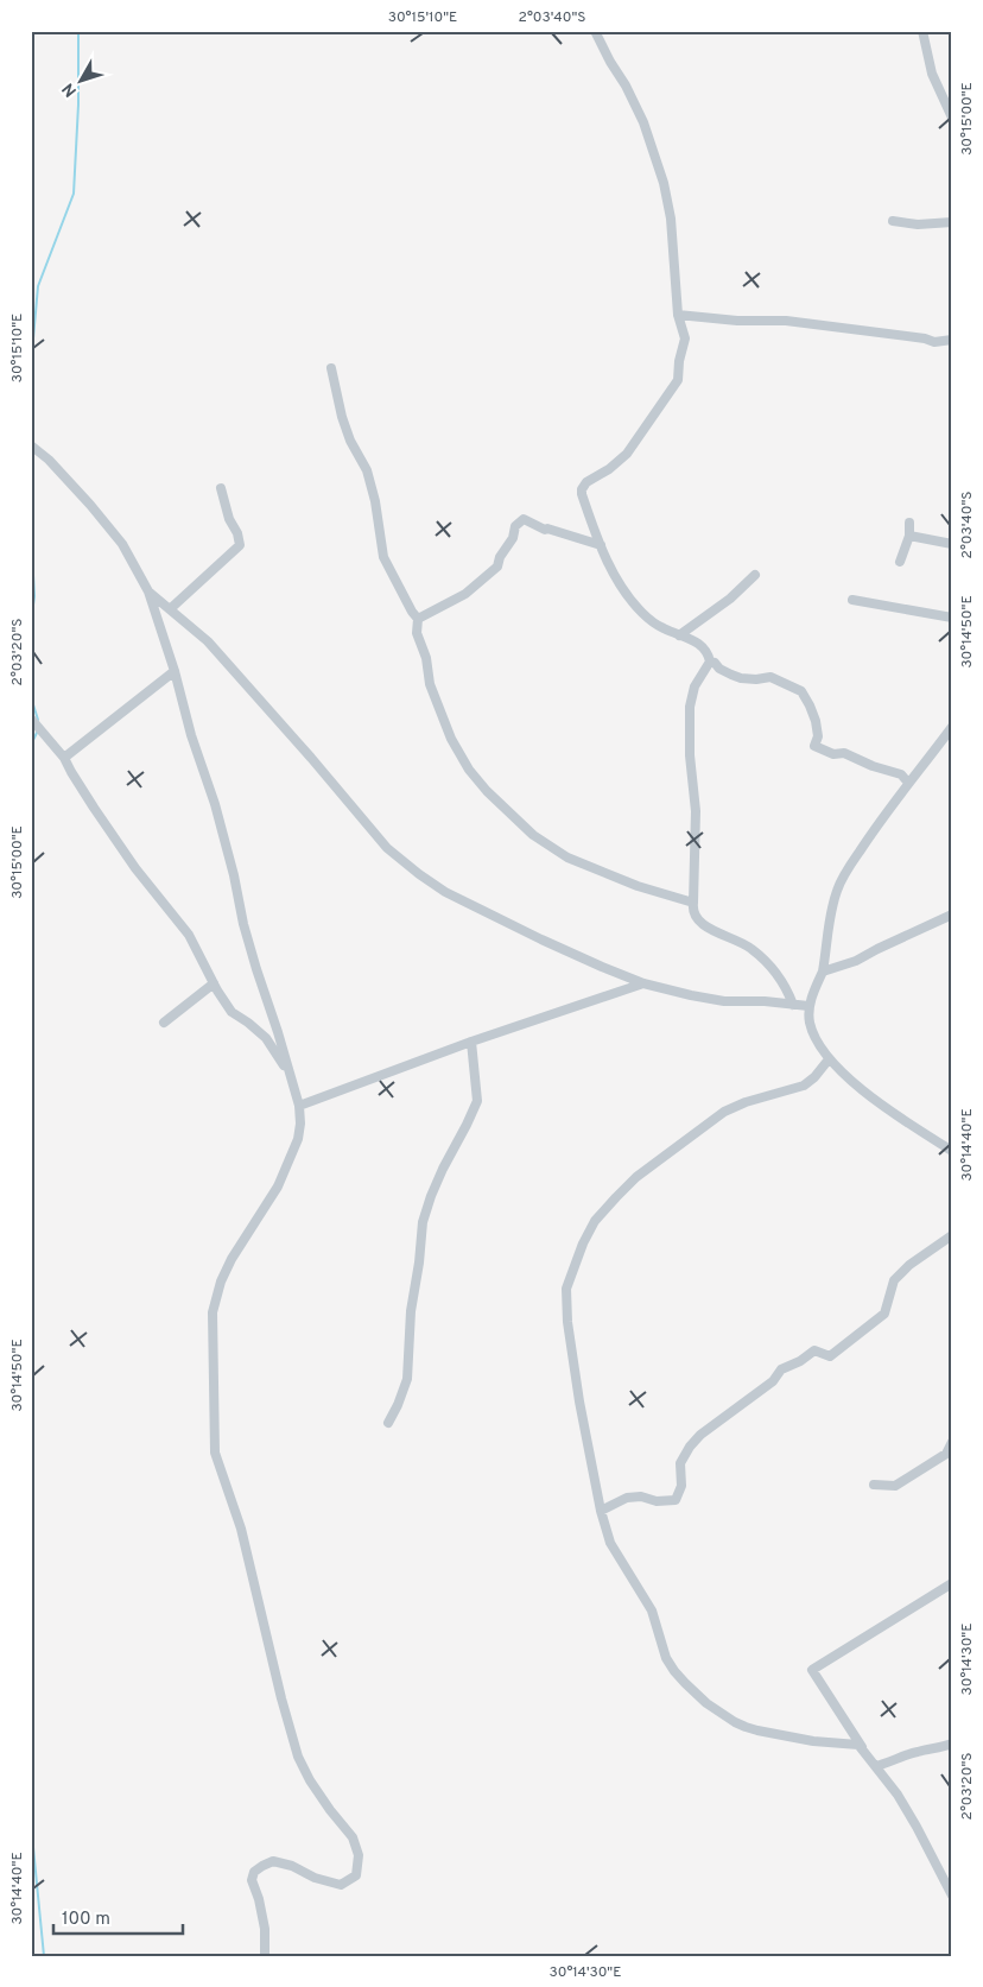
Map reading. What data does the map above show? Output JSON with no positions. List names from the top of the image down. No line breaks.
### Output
{"scale_bar":"100 m","north":"bottom left","coordinates":["30°15'10\"E","2°03'40\"S","30°15'00\"E","30°14'50\"E","2°03'20\"S","30°14'40\"E","30°14'30\"E"]}
